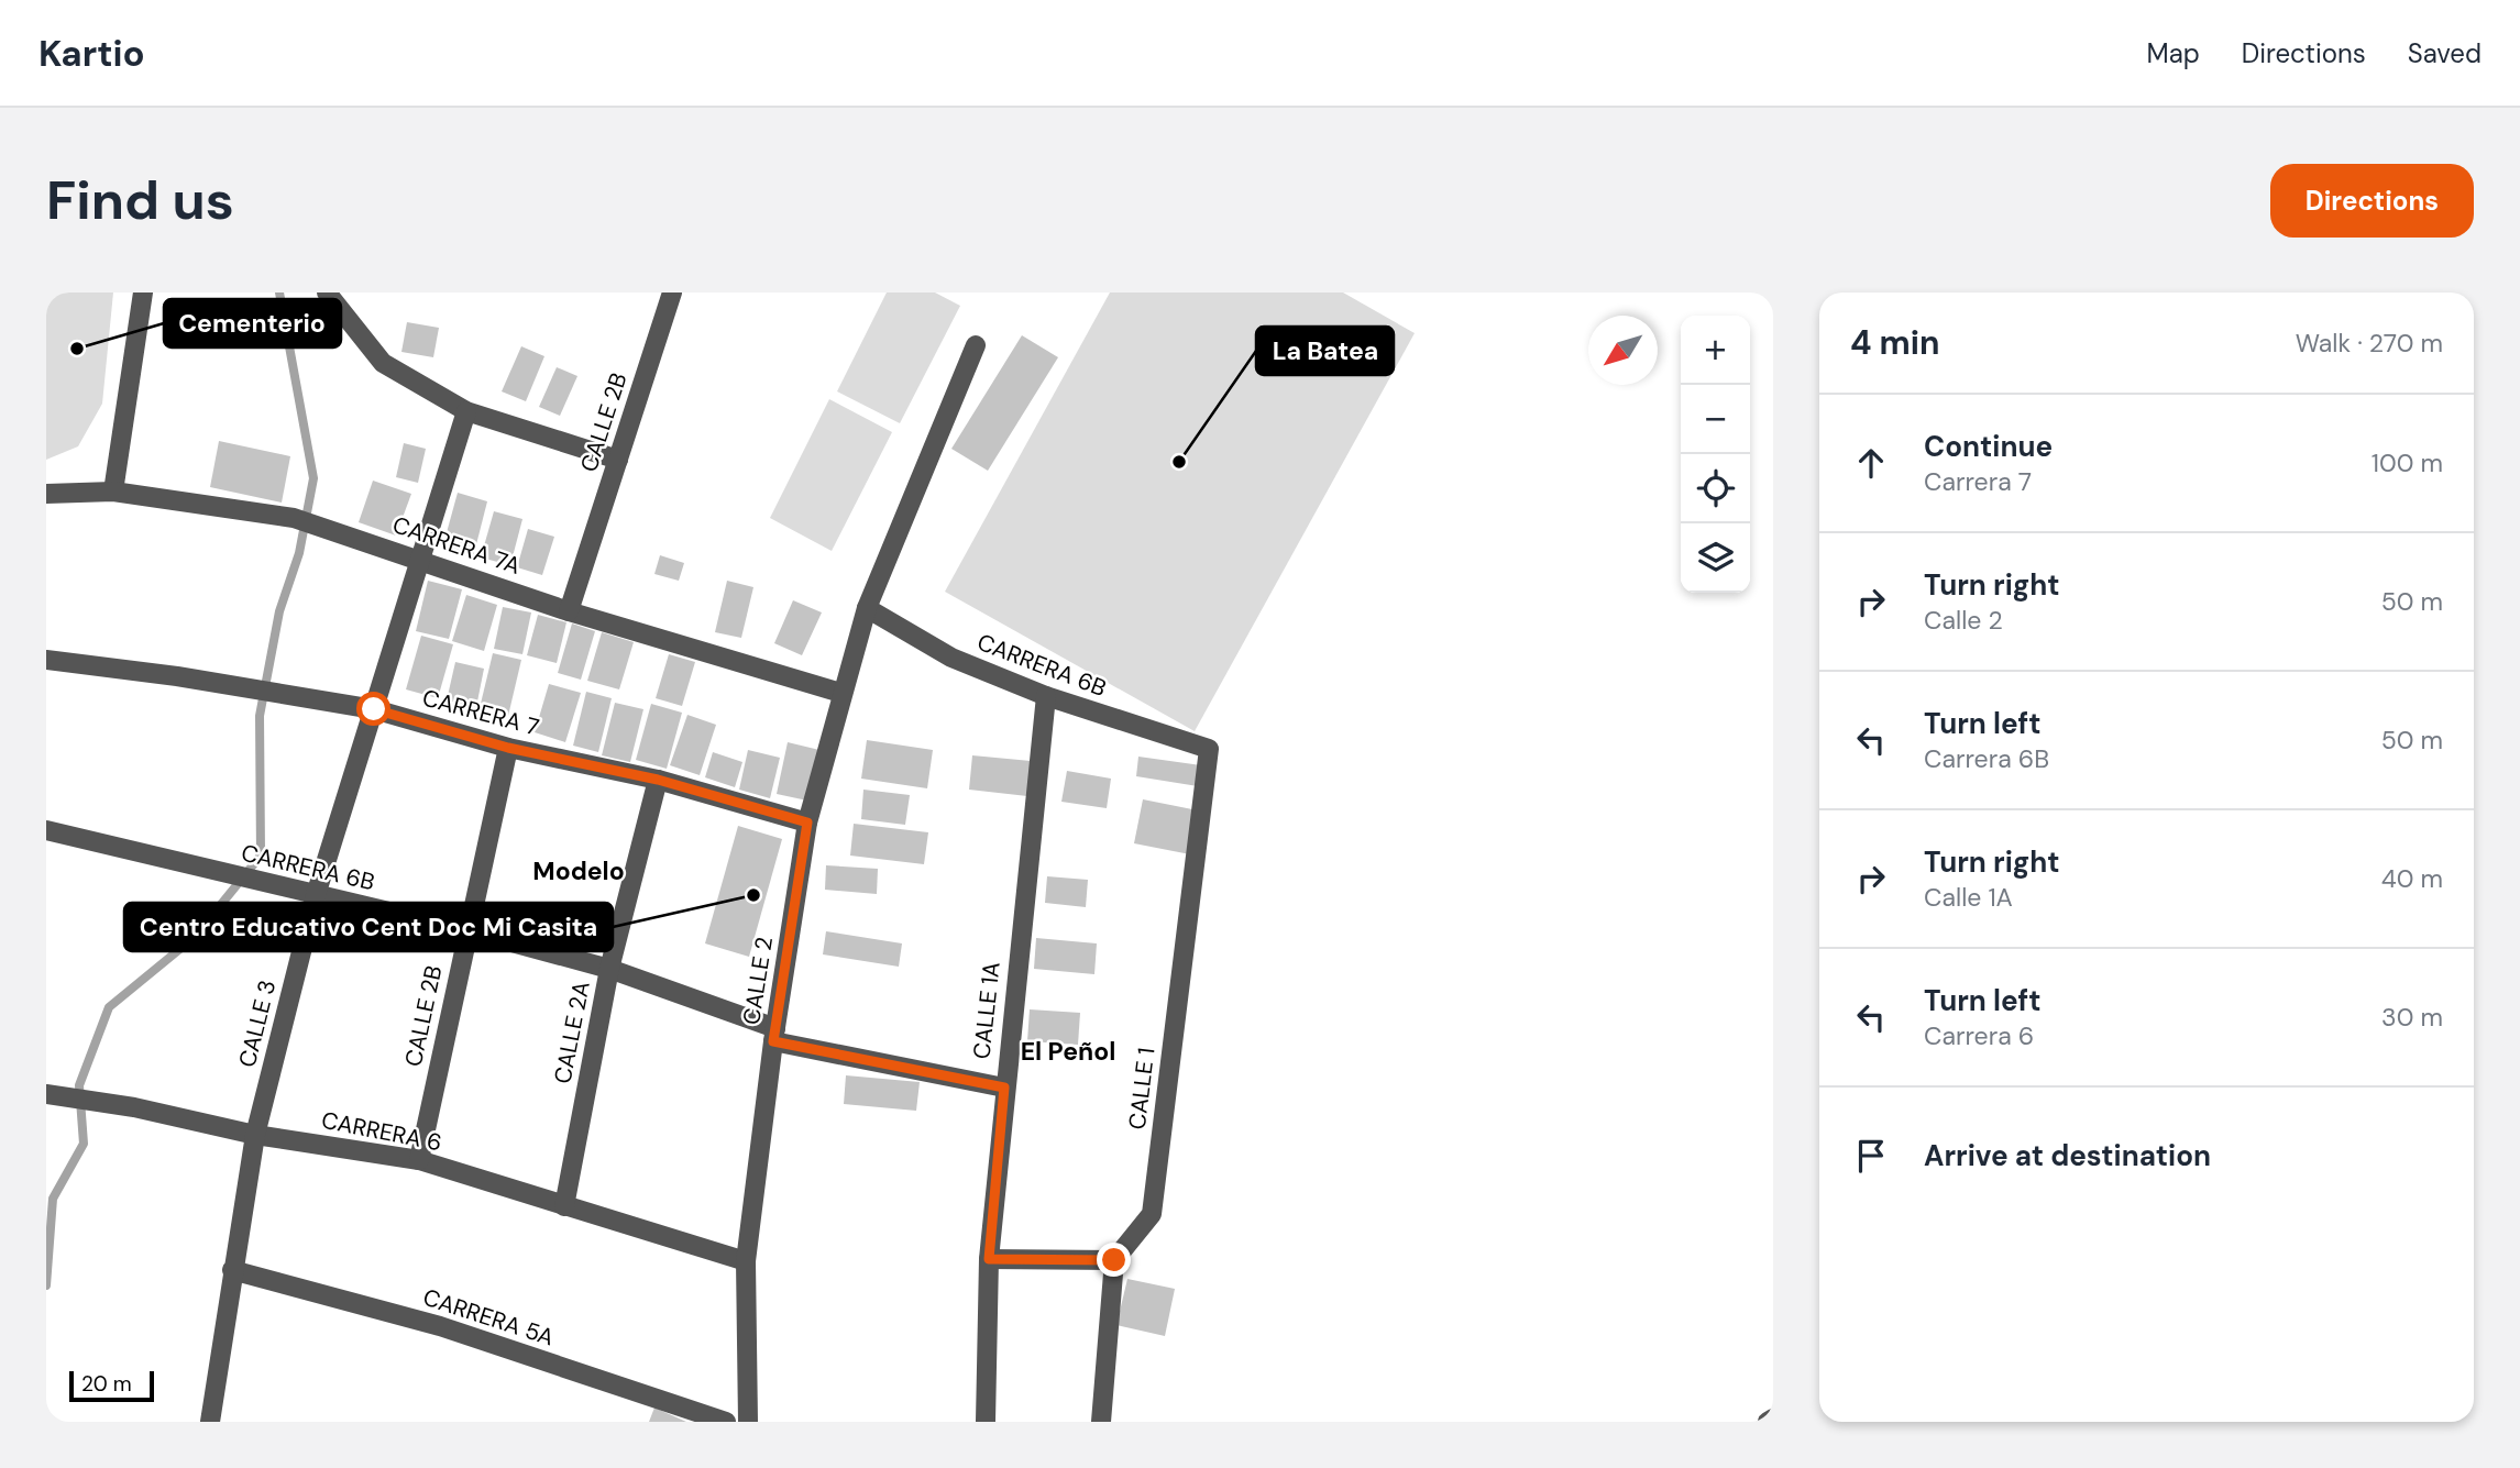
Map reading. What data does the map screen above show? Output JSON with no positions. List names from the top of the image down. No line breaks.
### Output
{"streets":{"street":["CALLE 2B","CARRERA 7A","CARRERA 6B","CARRERA 7","CALLE 2","CALLE 1A","CALLE 3","CALLE 2A","CALLE 1","CARRERA 6","CARRERA 5A"]},"crossings":[["CALLE 2B","CARRERA 7A"],["CALLE 2B","CARRERA 6B"],["CALLE 2B","CARRERA 7"],["CALLE 2B","CARRERA 6"],["CARRERA 7A","CALLE 2"],["CARRERA 7A","CALLE 3"],["CARRERA 6B","CALLE 2"],["CARRERA 6B","CALLE 1A"],["CARRERA 6B","CALLE 3"],["CARRERA 6B","CALLE 2A"],["CARRERA 6B","CALLE 1"],["CARRERA 7","CALLE 2"],["CARRERA 7","CALLE 3"],["CARRERA 7","CALLE 2A"],["CALLE 2","CARRERA 6"],["CALLE 3","CARRERA 6"],["CALLE 3","CARRERA 5A"],["CALLE 2A","CARRERA 6"]],"districts":["Modelo","El Peñol"],"places":["Cementerio","La Batea","Centro Educativo Cent Doc Mi Casita"],"scale_bar":"20 m","north":"bottom left","page":{"header":"Kartio","nav":["Map","Directions","Saved"],"buttons":"Directions","title":"Find us","heading":["4 min","Walk · 270 m"],"map_buttons":["+","−"],"list":[["Continue","Carrera 7","100 m"],["Turn right","Calle 2","50 m"],["Turn left","Carrera 6B","50 m"],["Turn right","Calle 1A","40 m"],["Turn left","Carrera 6","30 m"],"Arrive at destination"],"scale":"20 m"}}
